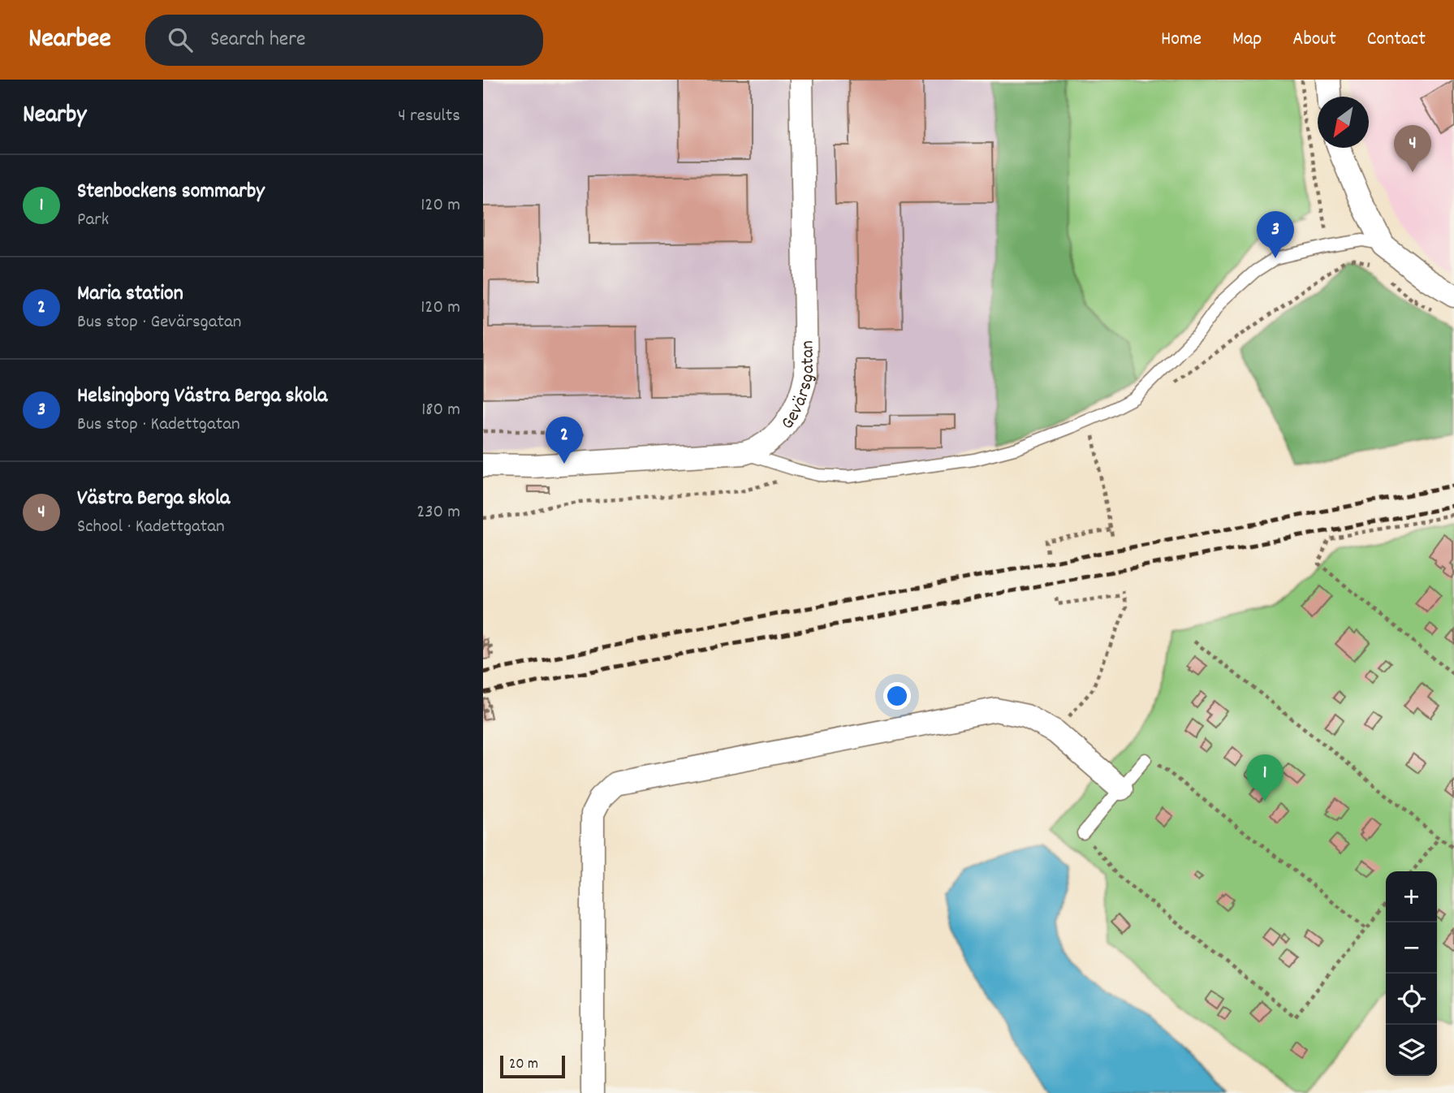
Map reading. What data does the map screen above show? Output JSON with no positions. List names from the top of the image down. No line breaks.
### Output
{"streets":{"street":["Gevärsgatan"]},"scale_bar":"20 m","north":"bottom left","page":{"header":"Nearbee","search":"Search here","nav":["Home","Map","About","Contact"],"heading":["Nearby","4 results"],"pins":["4","3","2","1"],"list":[{"mark":"1","name":"Stenbockens sommarby","note":"Park","value":"120 m"},{"mark":"2","name":"Maria station","note":"Bus stop · Gevärsgatan","value":"120 m"},{"mark":"3","name":"Helsingborg Västra Berga skola","note":"Bus stop · Kadettgatan","value":"180 m"},{"mark":"4","name":"Västra Berga skola","note":"School · Kadettgatan","value":"230 m"}],"map_buttons":["+","−"],"scale":"20 m"}}
